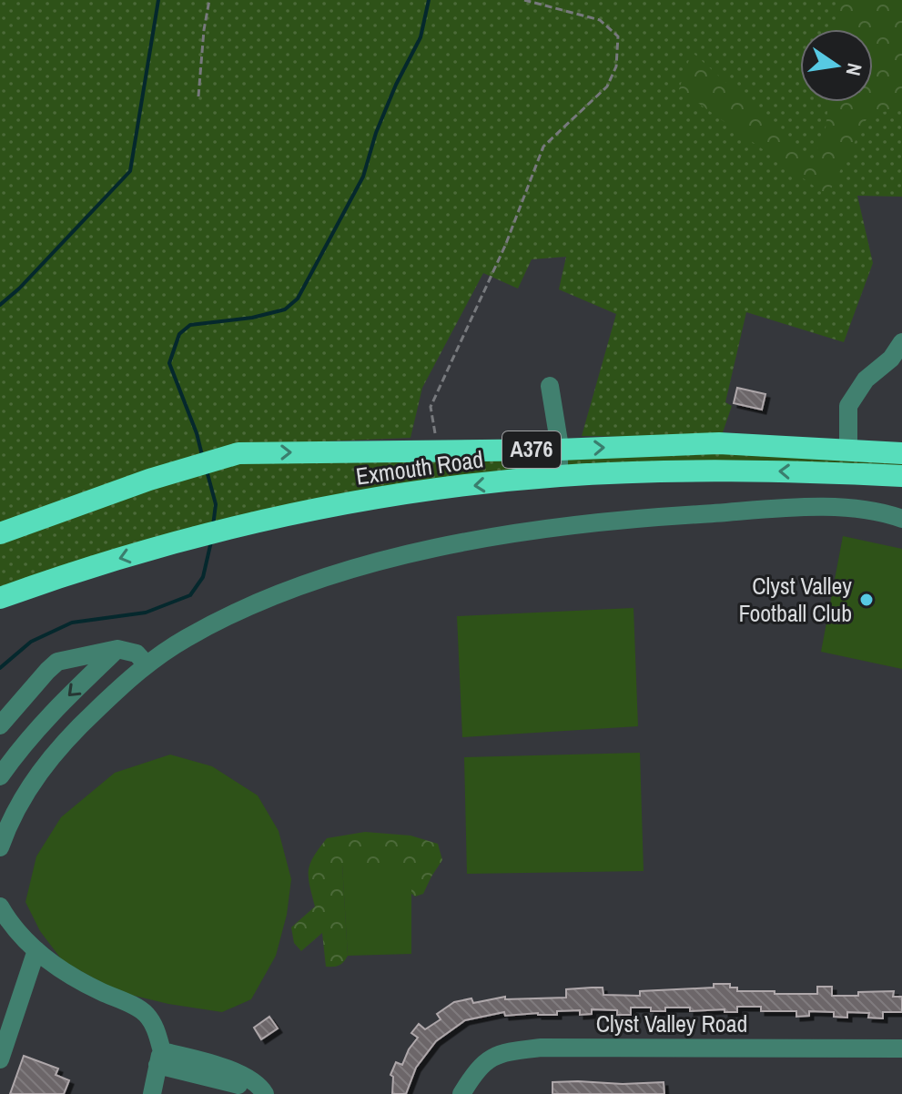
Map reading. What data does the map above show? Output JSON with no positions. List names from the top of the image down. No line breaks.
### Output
{"streets":{"highway":["A376","Exmouth Road"],"street":["Clyst Valley Road"]},"places":["Clyst Valley Football Club"],"north":"right"}
